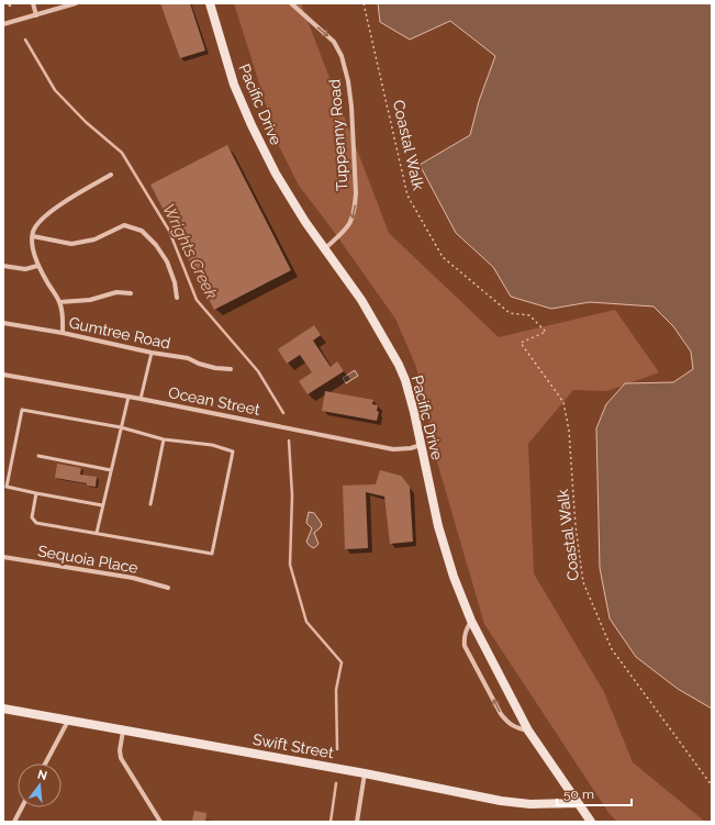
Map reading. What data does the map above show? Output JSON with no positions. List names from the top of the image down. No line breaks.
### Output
{"streets":{"street":["Pacific Drive","Tuppenny Road","Gumtree Road","Ocean Street","Sequoia Place","Swift Street"],"path":["Coastal Walk"]},"crossings":[["Pacific Drive","Tuppenny Road"],["Pacific Drive","Ocean Street"],["Pacific Drive","Swift Street"]],"one_way":["Tuppenny Road"],"water":["Wrights Creek"],"scale_bar":"50 m","north":"top"}
